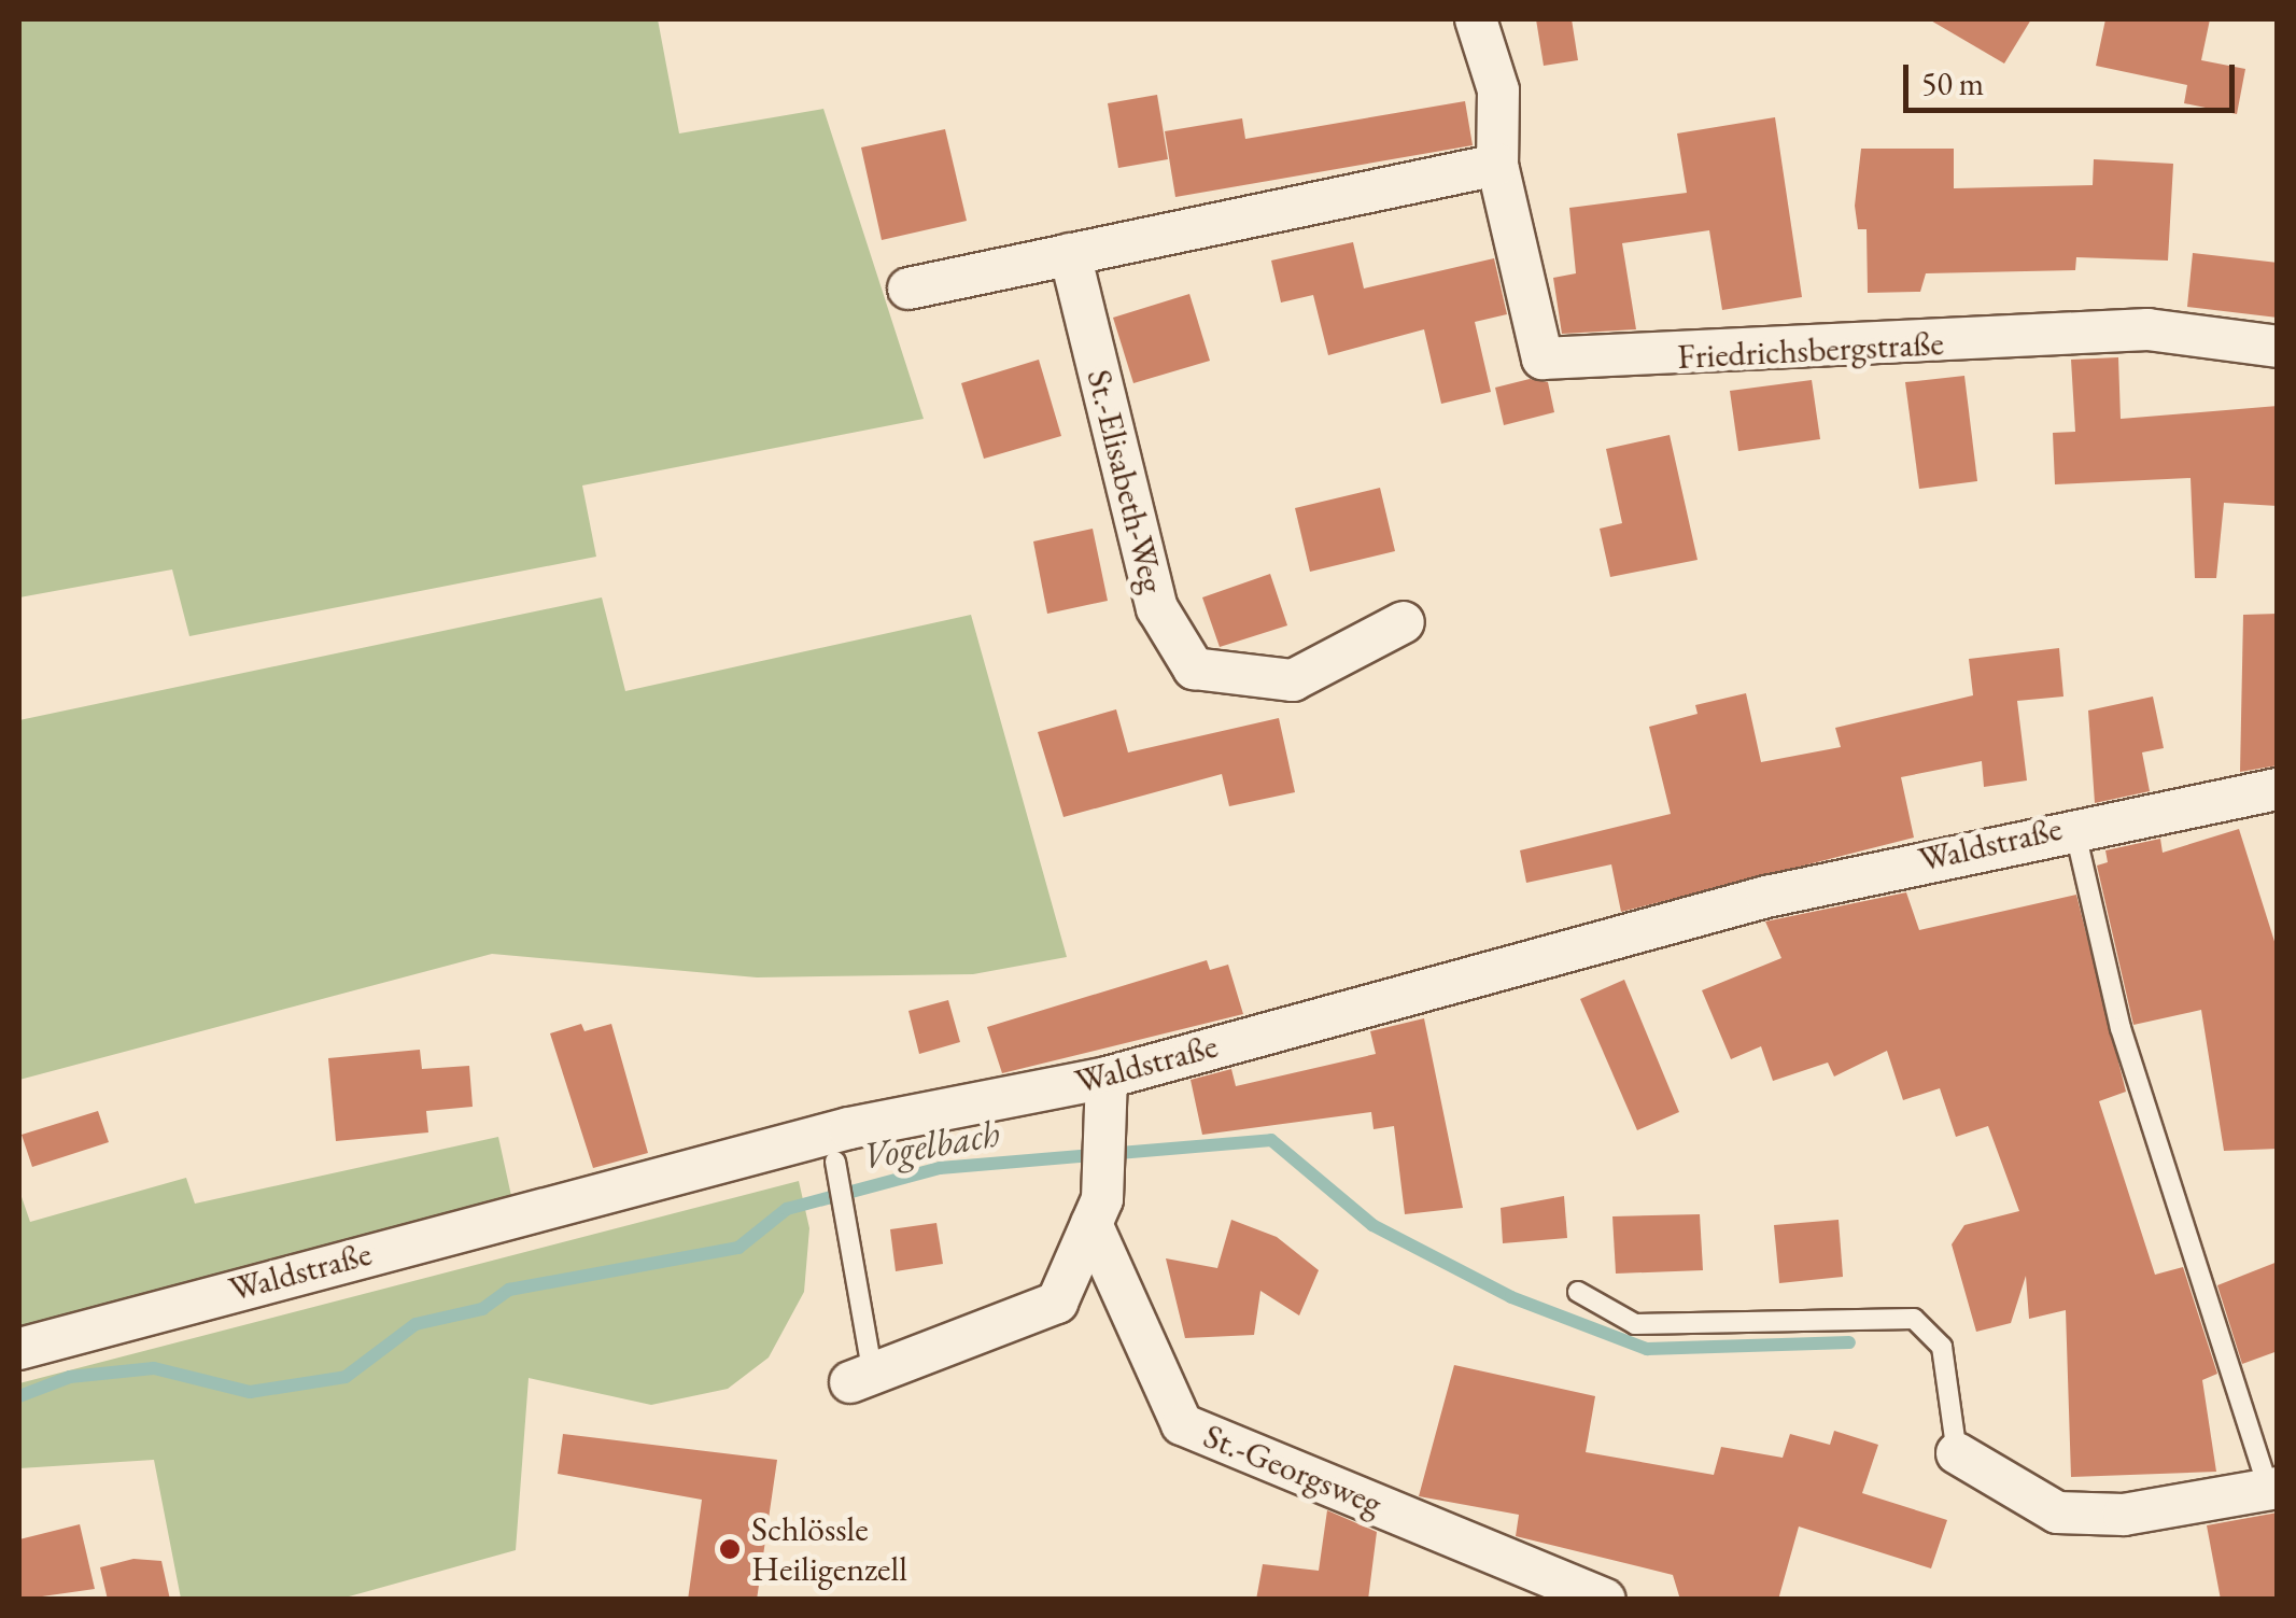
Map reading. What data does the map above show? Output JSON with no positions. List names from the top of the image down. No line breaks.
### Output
{"streets":{"street":["Friedrichsbergstraße","St.-Elisabeth-Weg","Waldstraße","St.-Georgsweg"]},"water":["Vogelbach"],"places":["Schlössle Heiligenzell"],"scale_bar":"50 m"}
